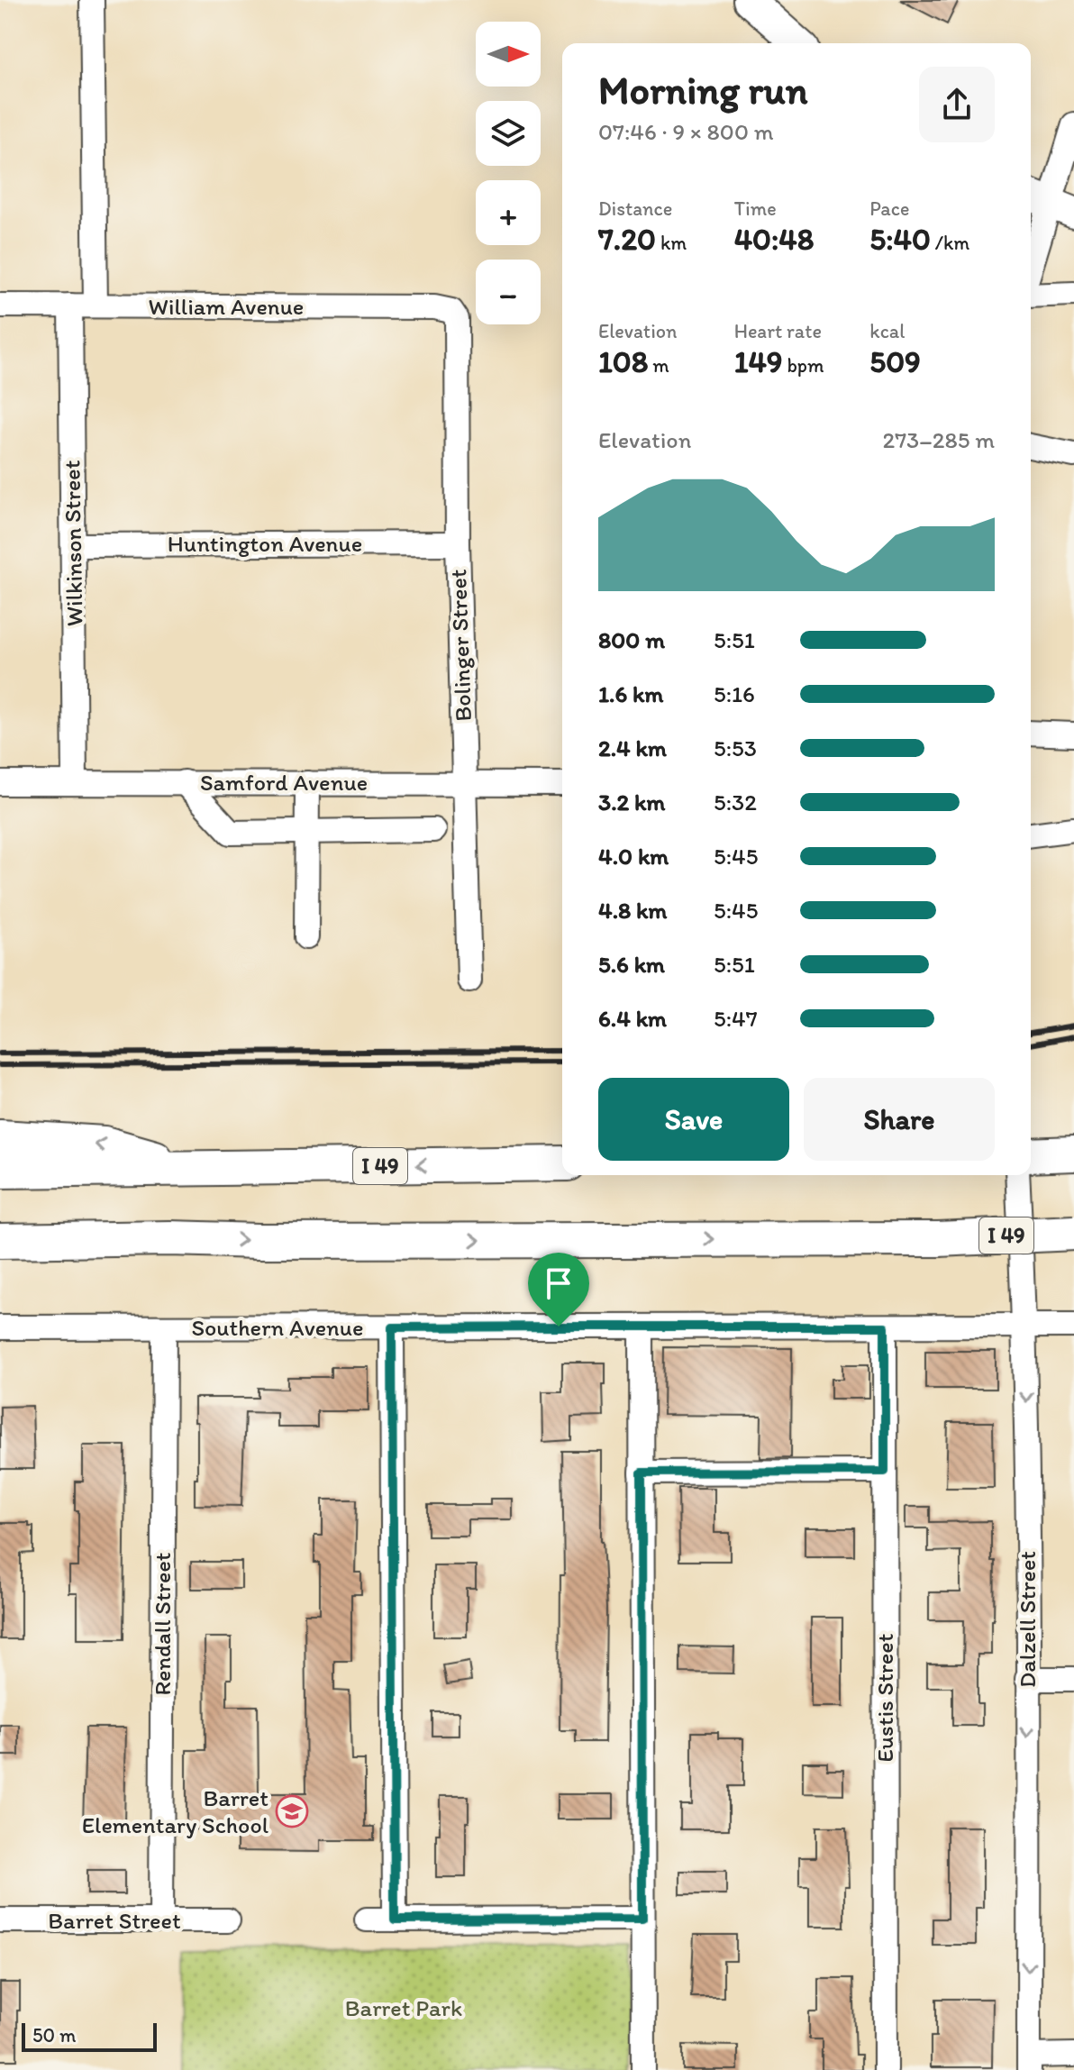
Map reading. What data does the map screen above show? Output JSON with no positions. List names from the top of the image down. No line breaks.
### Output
{"streets":{"highway":["I 49"],"street":["William Avenue","Wilkinson Street","Huntington Avenue","Bolinger Street","Samford Avenue","Southern Avenue","Dalzell Street","Rendall Street","Eustis Street","Barret Street"]},"crossings":[["William Avenue","Wilkinson Street"],["William Avenue","Bolinger Street"],["Wilkinson Street","Huntington Avenue"],["Wilkinson Street","Samford Avenue"],["Huntington Avenue","Bolinger Street"],["Bolinger Street","Samford Avenue"],["Southern Avenue","Dalzell Street"],["Southern Avenue","Rendall Street"],["Southern Avenue","Eustis Street"],["Rendall Street","Barret Street"]],"one_way":["Dalzell Street"],"parks":["Barret Park"],"places":{"school or university":["Barret Elementary School"]},"scale_bar":"50 m","north":"right","page":{"map_buttons":["+","−"],"heading":["Morning run","07:46 · 9 × 800 m"],"stats":[["Distance","7.20 km"],["Time","40:48"],["Pace","5:40 /km"],["Elevation","108 m"],["Heart rate","149 bpm"],["kcal","509"]],"chart":["Elevation","273–285 m"],"list":[{"name":"800 m","note":"5:51"},{"name":"1.6 km","note":"5:16"},{"name":"2.4 km","note":"5:53"},{"name":"3.2 km","note":"5:32"},{"name":"4.0 km","note":"5:45"},{"name":"4.8 km","note":"5:45"},{"name":"5.6 km","note":"5:51"},{"name":"6.4 km","note":"5:47"}],"buttons":["Save","Share"],"scale":"50 m"}}
